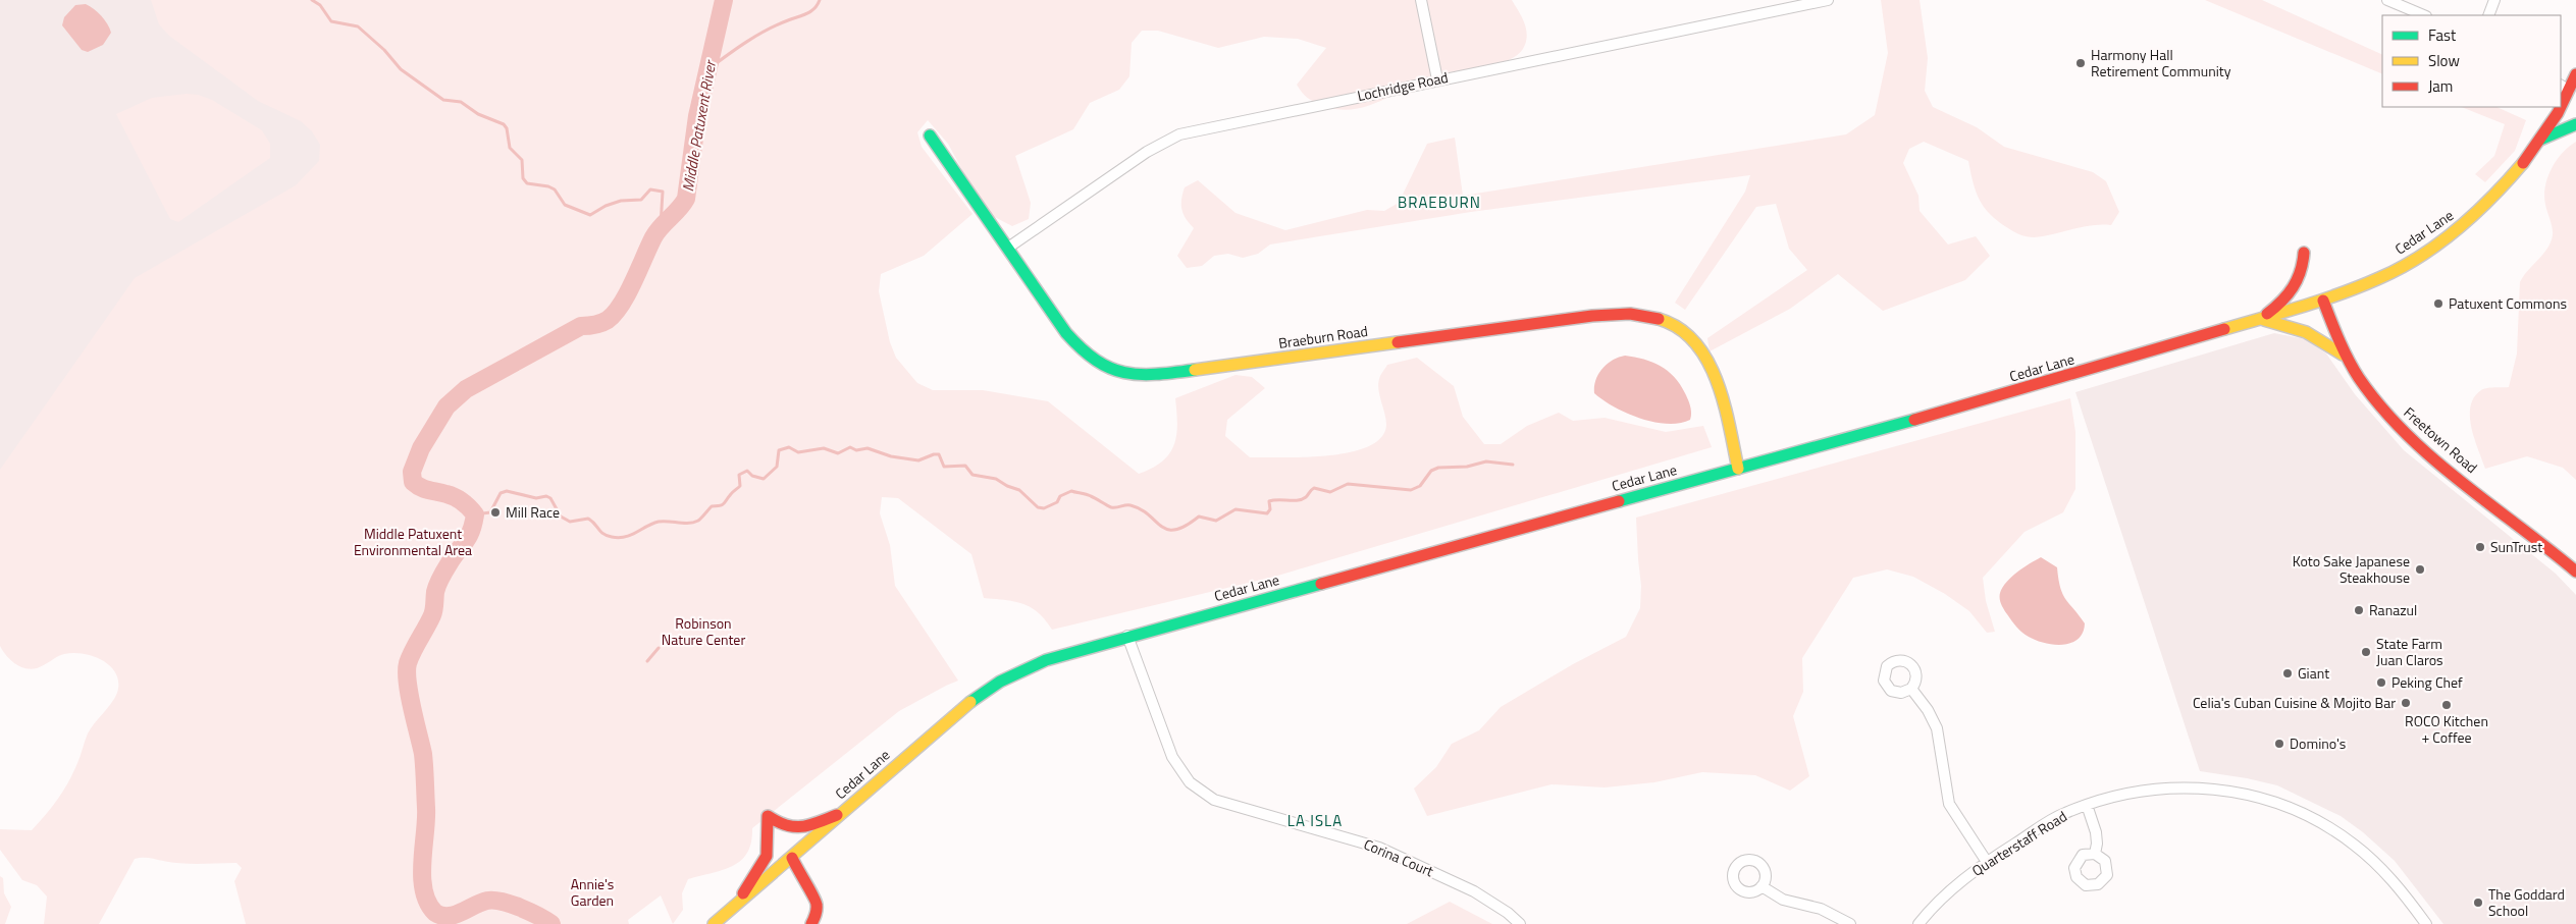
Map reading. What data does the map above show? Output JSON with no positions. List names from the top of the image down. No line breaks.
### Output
{"streets":{"main road":["Cedar Lane","Braeburn Road","Freetown Road"],"street":["Lochridge Road","Quarterstaff Road","Corina Court"]},"crossings":[["Lochridge Road","Braeburn Road"],["Cedar Lane","Braeburn Road"],["Cedar Lane","Freetown Road"],["Cedar Lane","Corina Court"]],"districts":["BRAEBURN","LA ISLA"],"water":["Middle Patuxent River"],"parks":["Middle Patuxent Environmental Area","Robinson Nature Center","Annie's Garden"],"places":["Harmony Hall Retirement Community","Patuxent Commons","Mill Race","SunTrust","Koto Sake Japanese Steakhouse","Ranazul","State Farm Juan Claros","Giant","Peking Chef","Celia's Cuban Cuisine & Mojito Bar","ROCO Kitchen + Coffee","Domino's","The Goddard School"],"legend":["Fast","Slow","Jam"]}
